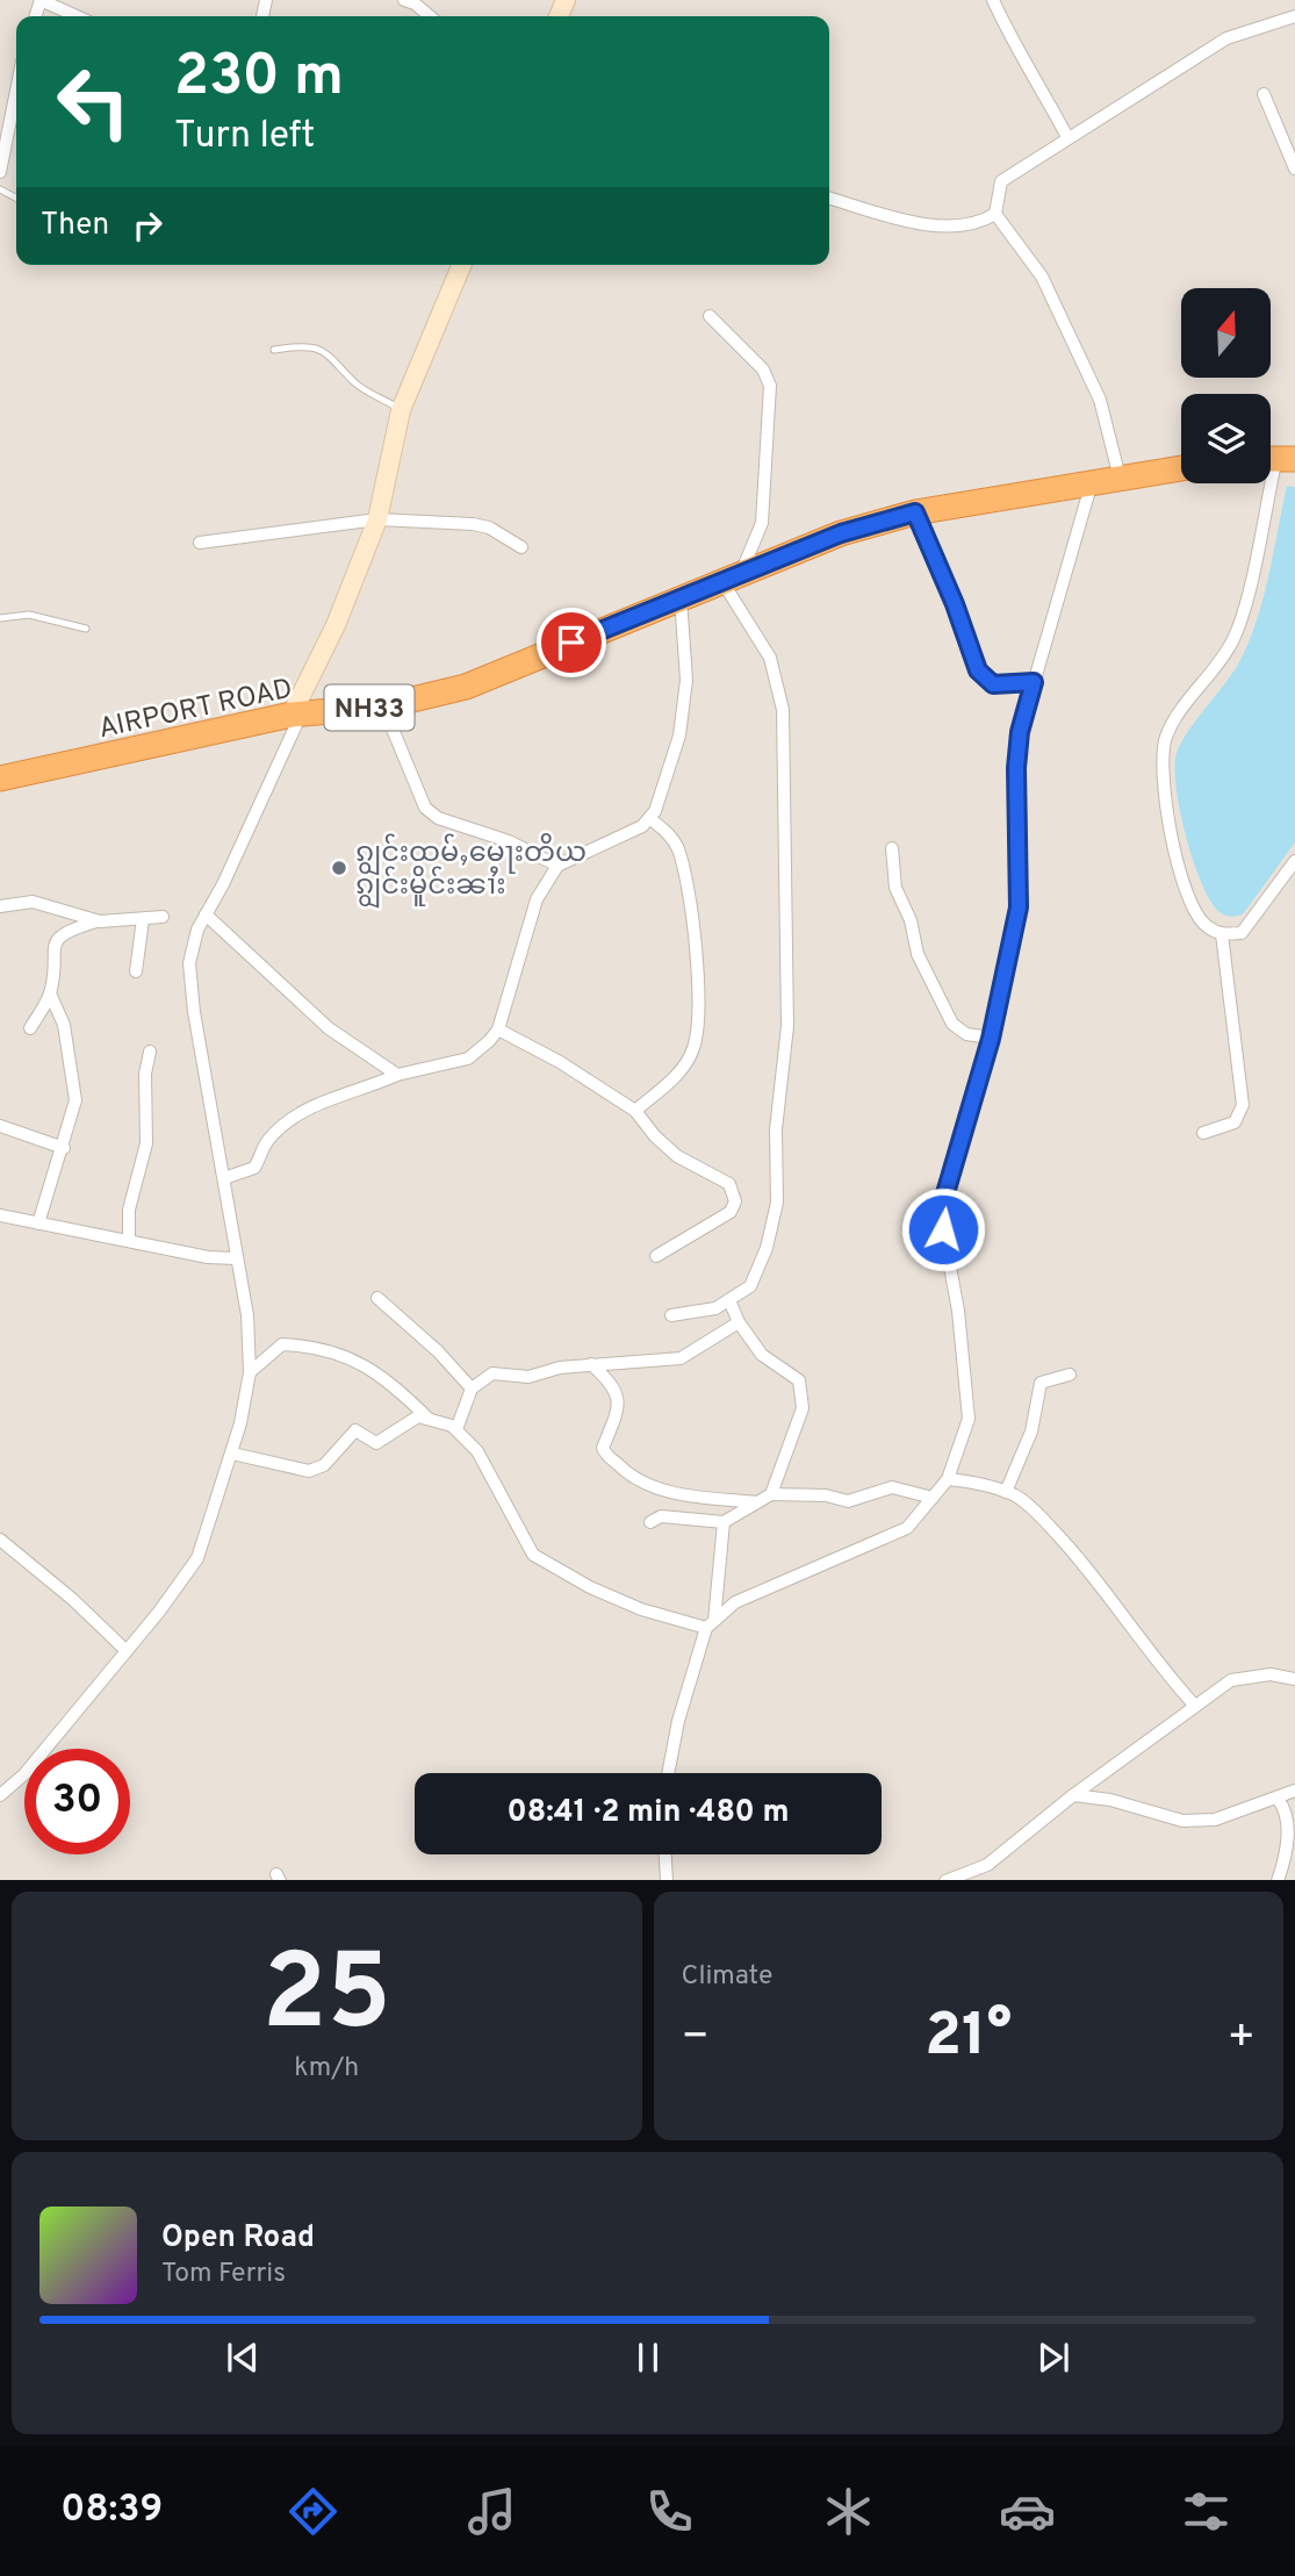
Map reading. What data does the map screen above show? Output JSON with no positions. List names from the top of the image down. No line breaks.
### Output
{"streets":{"highway":["AIRPORT ROAD","NH33"]},"crossings":[["AIRPORT ROAD","NH33"]],"places":["ၵျွင်းထမ်ႇမေႃးတိယ ၵျွင်းမိူင်းၼၢႆး"],"north":"top","page":{"turn":["230 m","Turn left"],"then":"Then","limit":"30","trip":"08:41 · 2 min · 480 m","tile":[["25","km/h"],"Climate"],"heat":["−","21°","+"],"song":["Open Road","Tom Ferris"],"tabs":"08:39"}}
